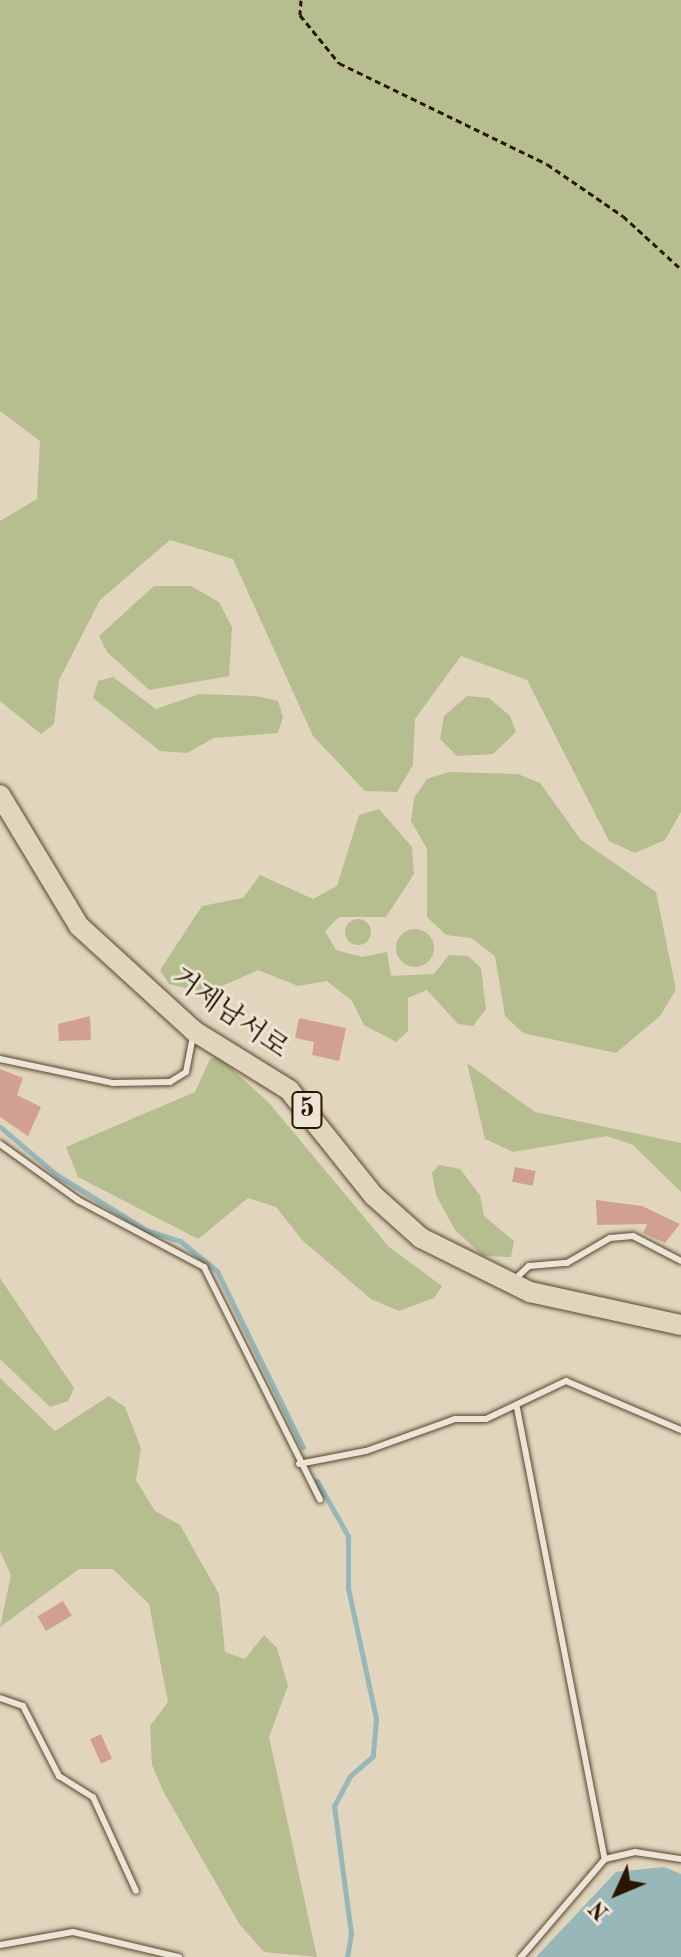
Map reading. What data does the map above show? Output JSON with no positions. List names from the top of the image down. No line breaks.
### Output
{"streets":{"main road":["거제남서로","5"]},"north":"bottom left"}
